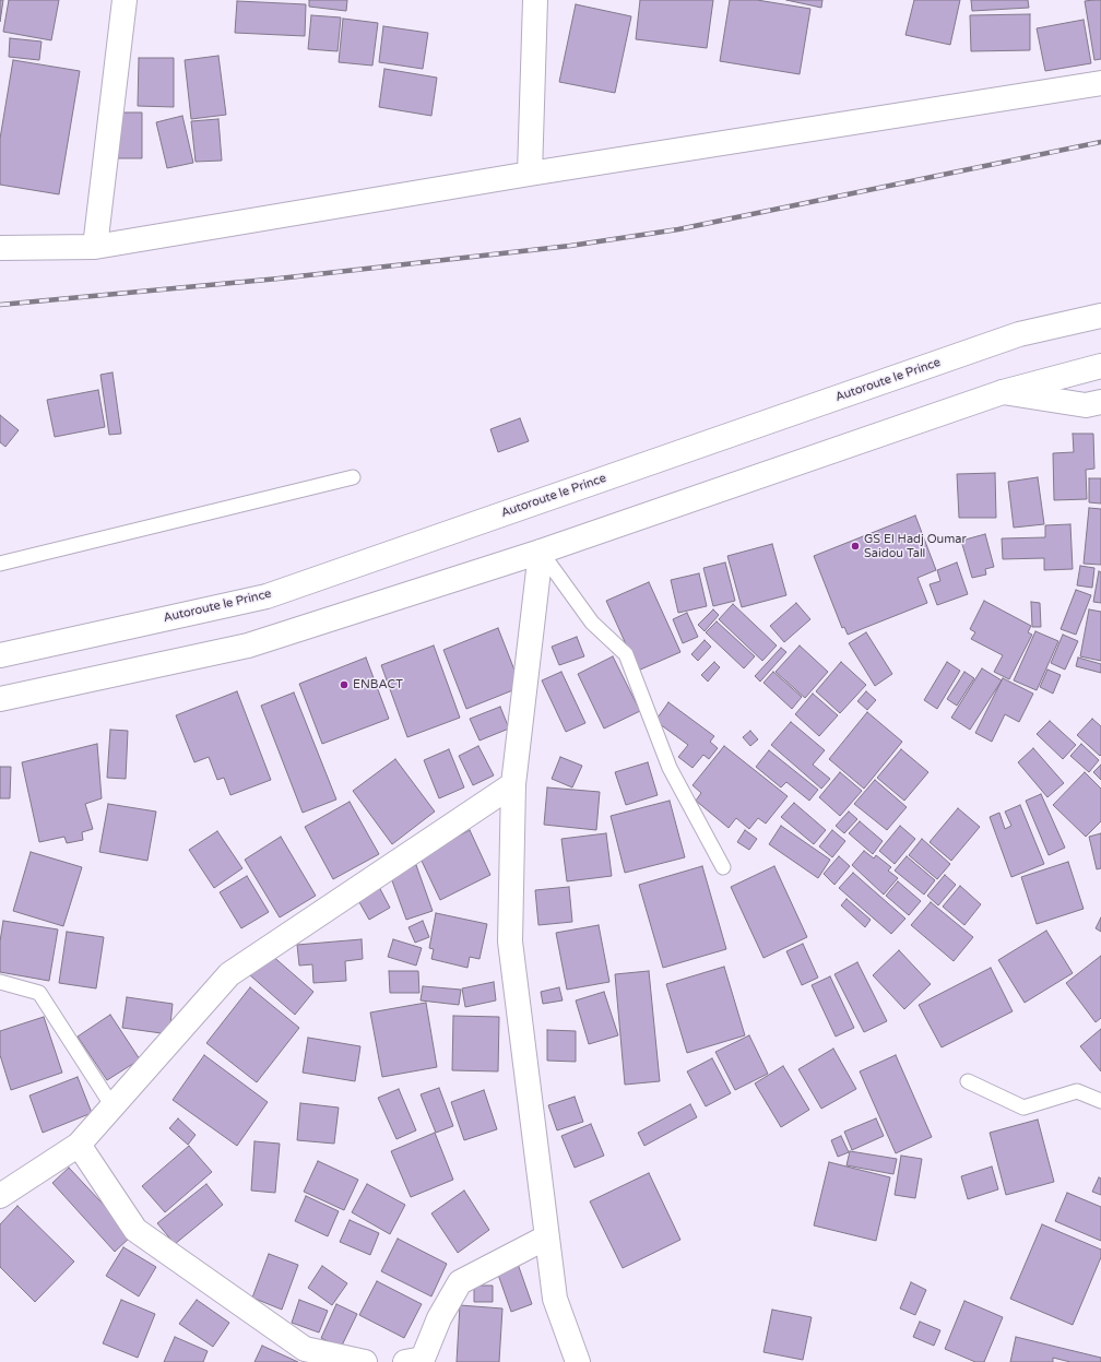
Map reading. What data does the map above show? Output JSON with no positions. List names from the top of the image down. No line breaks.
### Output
{"streets":{"street":["Autoroute le Prince"]},"places":["GS El Hadj Oumar Saidou Tall","ENBACT"]}
